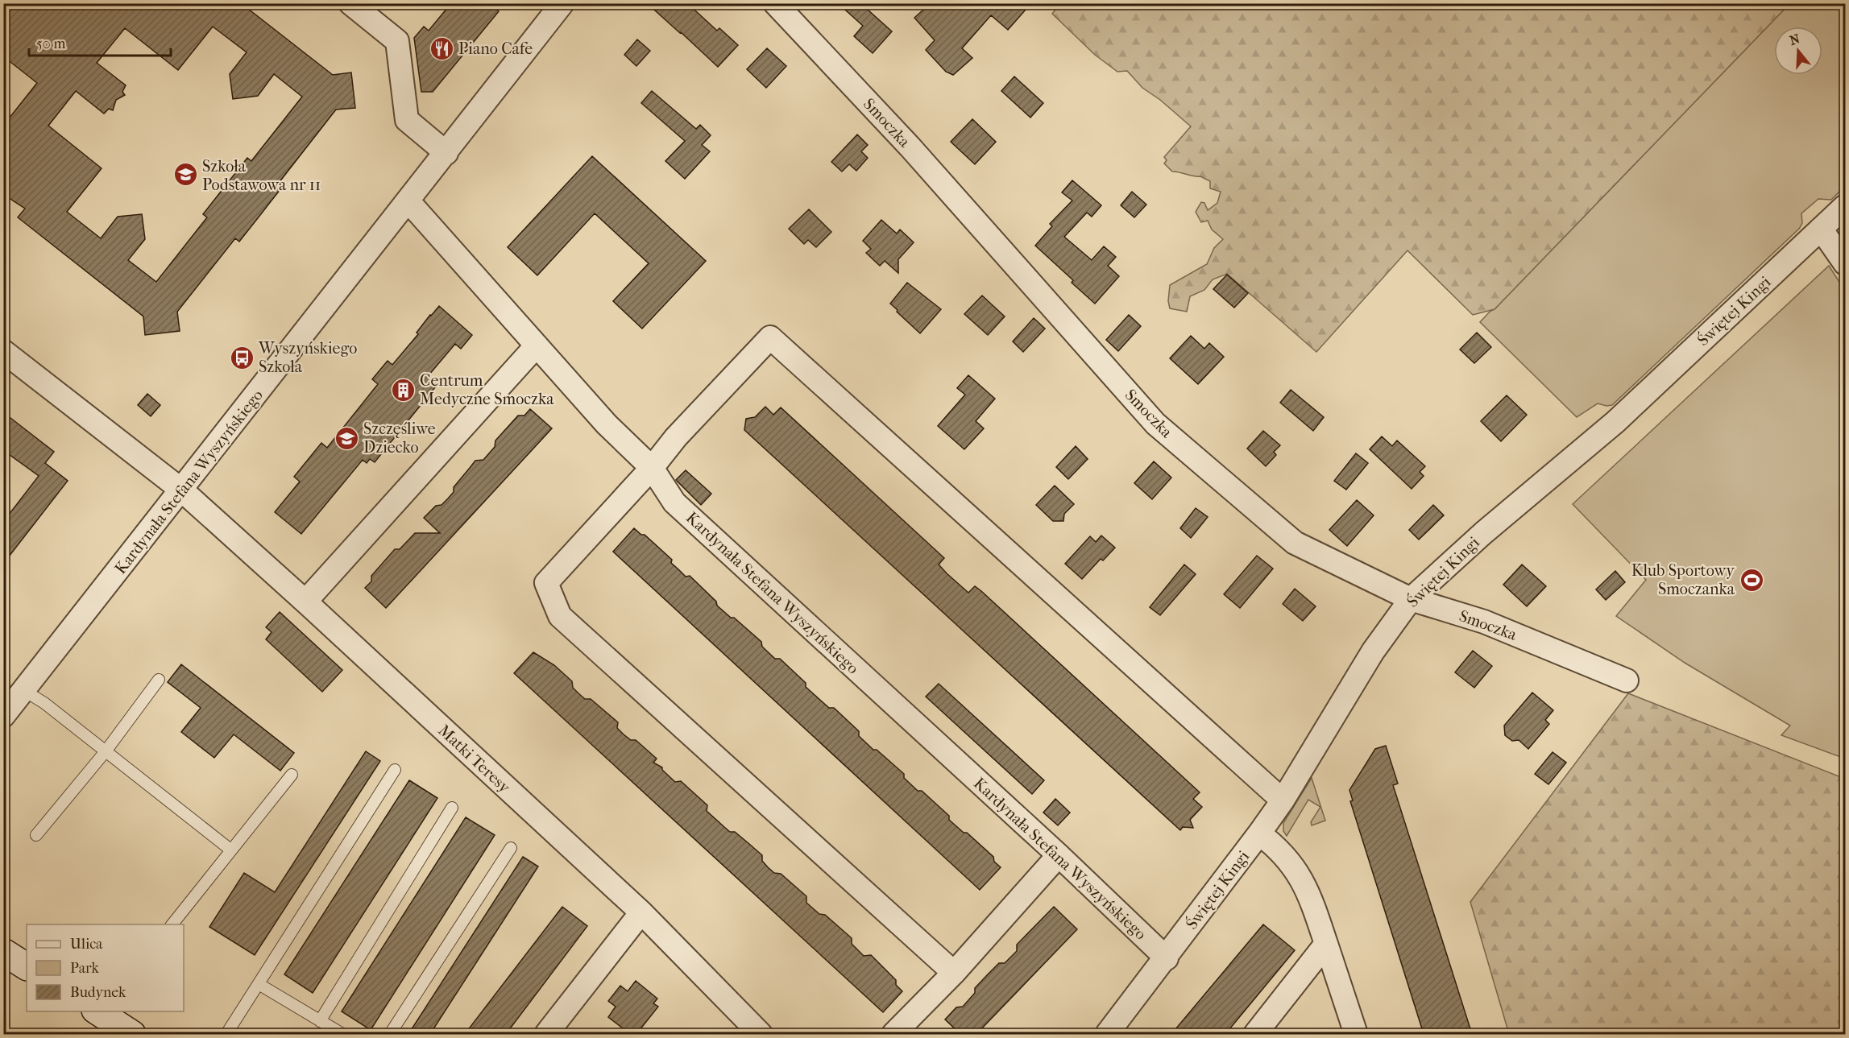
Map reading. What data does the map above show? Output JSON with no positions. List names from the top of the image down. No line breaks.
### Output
{"streets":{"street":["Smoczka","Świętej Kingi","Kardynała Stefana Wyszyńskiego","Matki Teresy"]},"crossings":[["Smoczka","Świętej Kingi"],["Świętej Kingi","Kardynała Stefana Wyszyńskiego"],["Kardynała Stefana Wyszyńskiego","Matki Teresy"]],"places":{"restaurant":["Piano Cafe"],"school or university":["Szkoła Podstawowa nr 11","Szczęśliwe Dziecko"],"bus stop":["Wyszyńskiego Szkoła"],"building":["Centrum Medyczne Smoczka"],"sports":["Klub Sportowy Smoczanka"]},"legend":["Ulica","Park","Budynek"],"scale_bar":"50 m","north":"top"}
